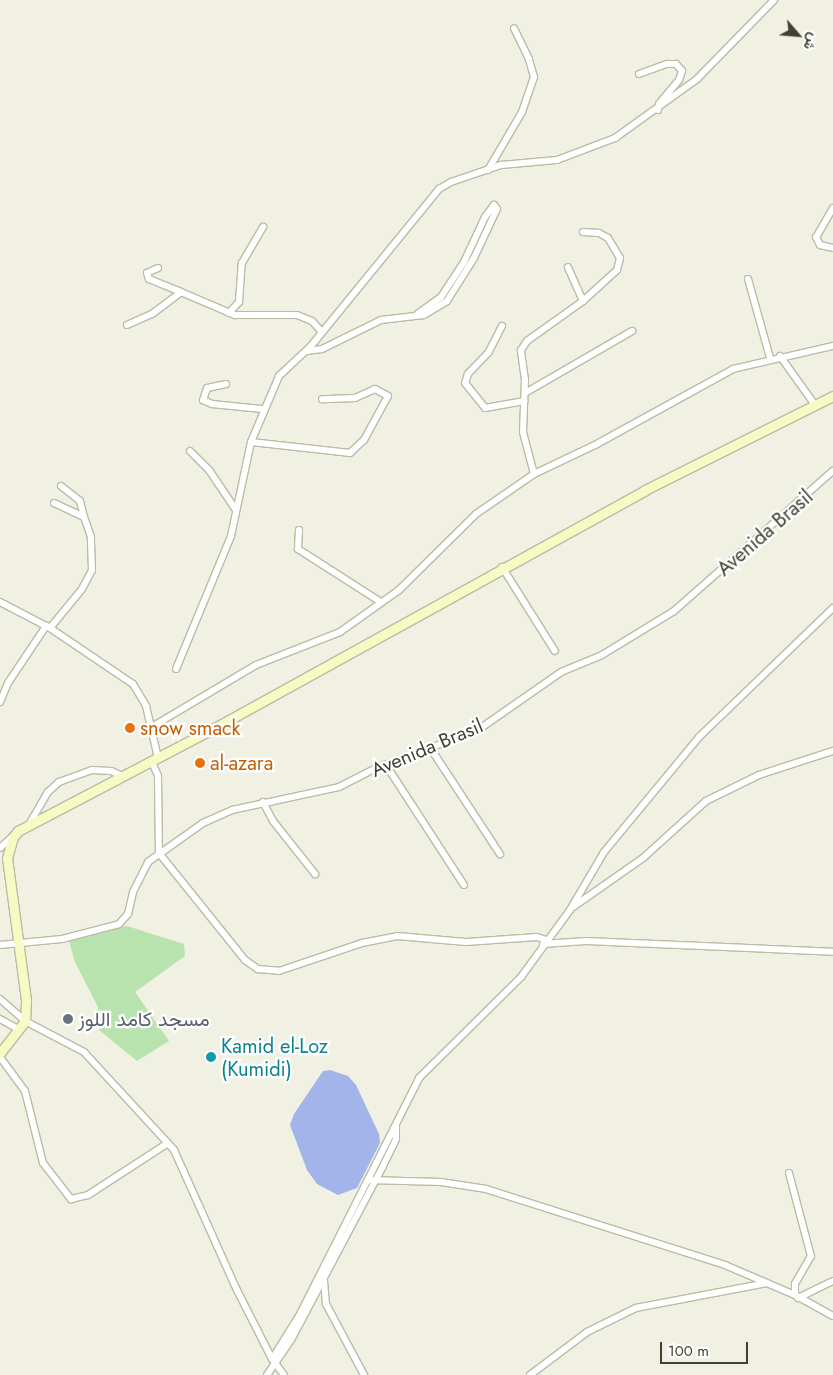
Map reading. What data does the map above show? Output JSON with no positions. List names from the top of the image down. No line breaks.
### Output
{"streets":{"street":["Avenida Brasil"]},"places":["snow smack","al-azara","مسجد كامد اللوز","Kamid el-Loz (Kumidi)"],"scale_bar":"100 m","north":"bottom right"}
